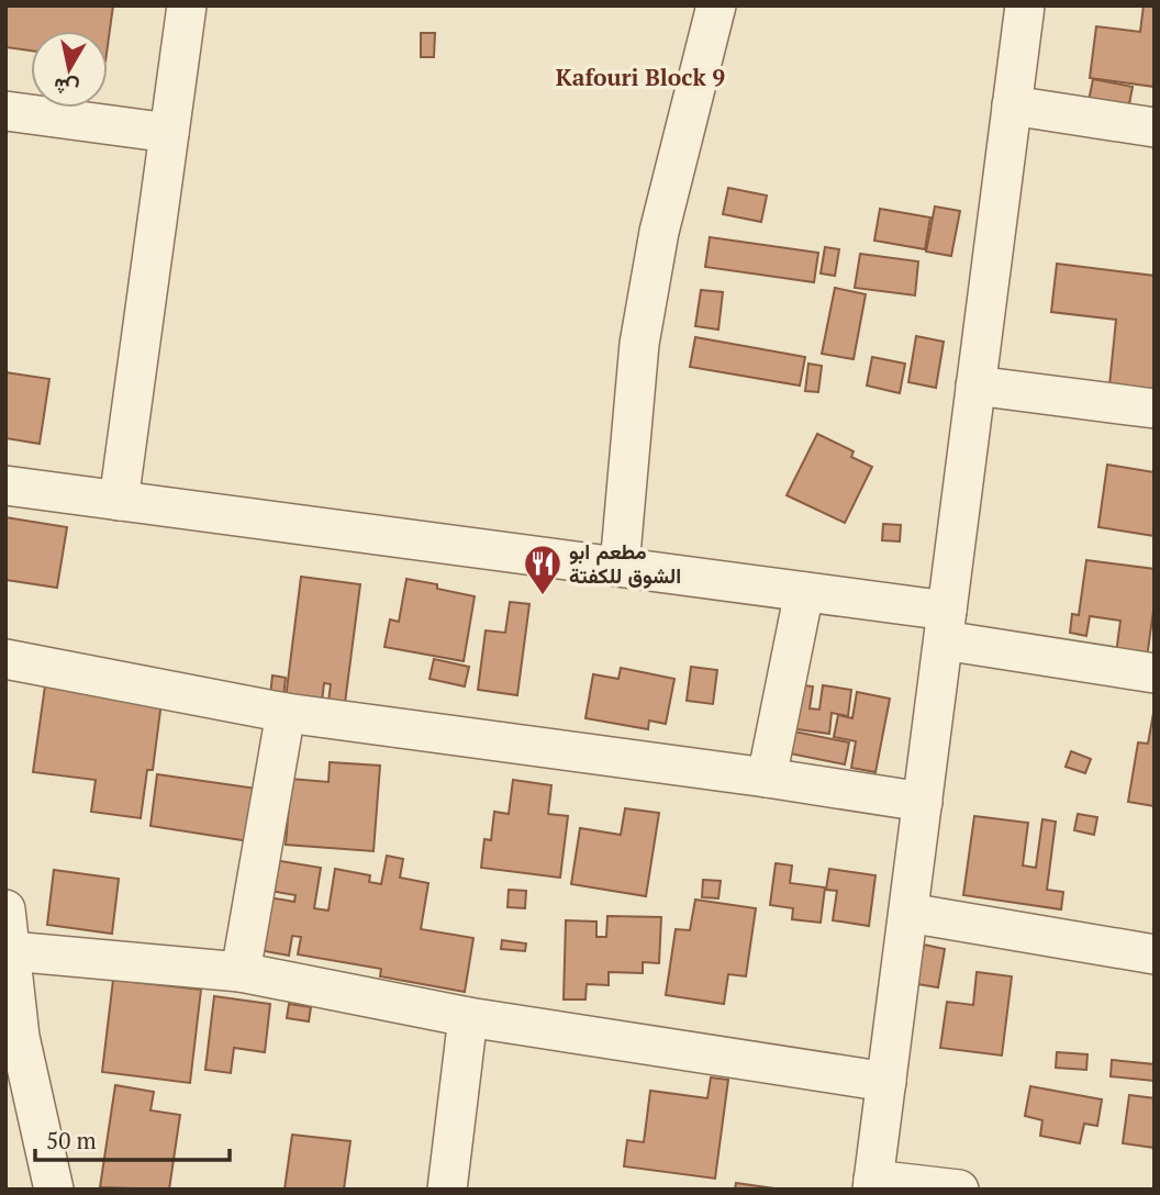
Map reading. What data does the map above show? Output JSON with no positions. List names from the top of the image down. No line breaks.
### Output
{"districts":["Kafouri Block 9"],"places":{"restaurant":["مطعم ابو الشوق للكفتة"]},"scale_bar":"50 m","north":"bottom"}
